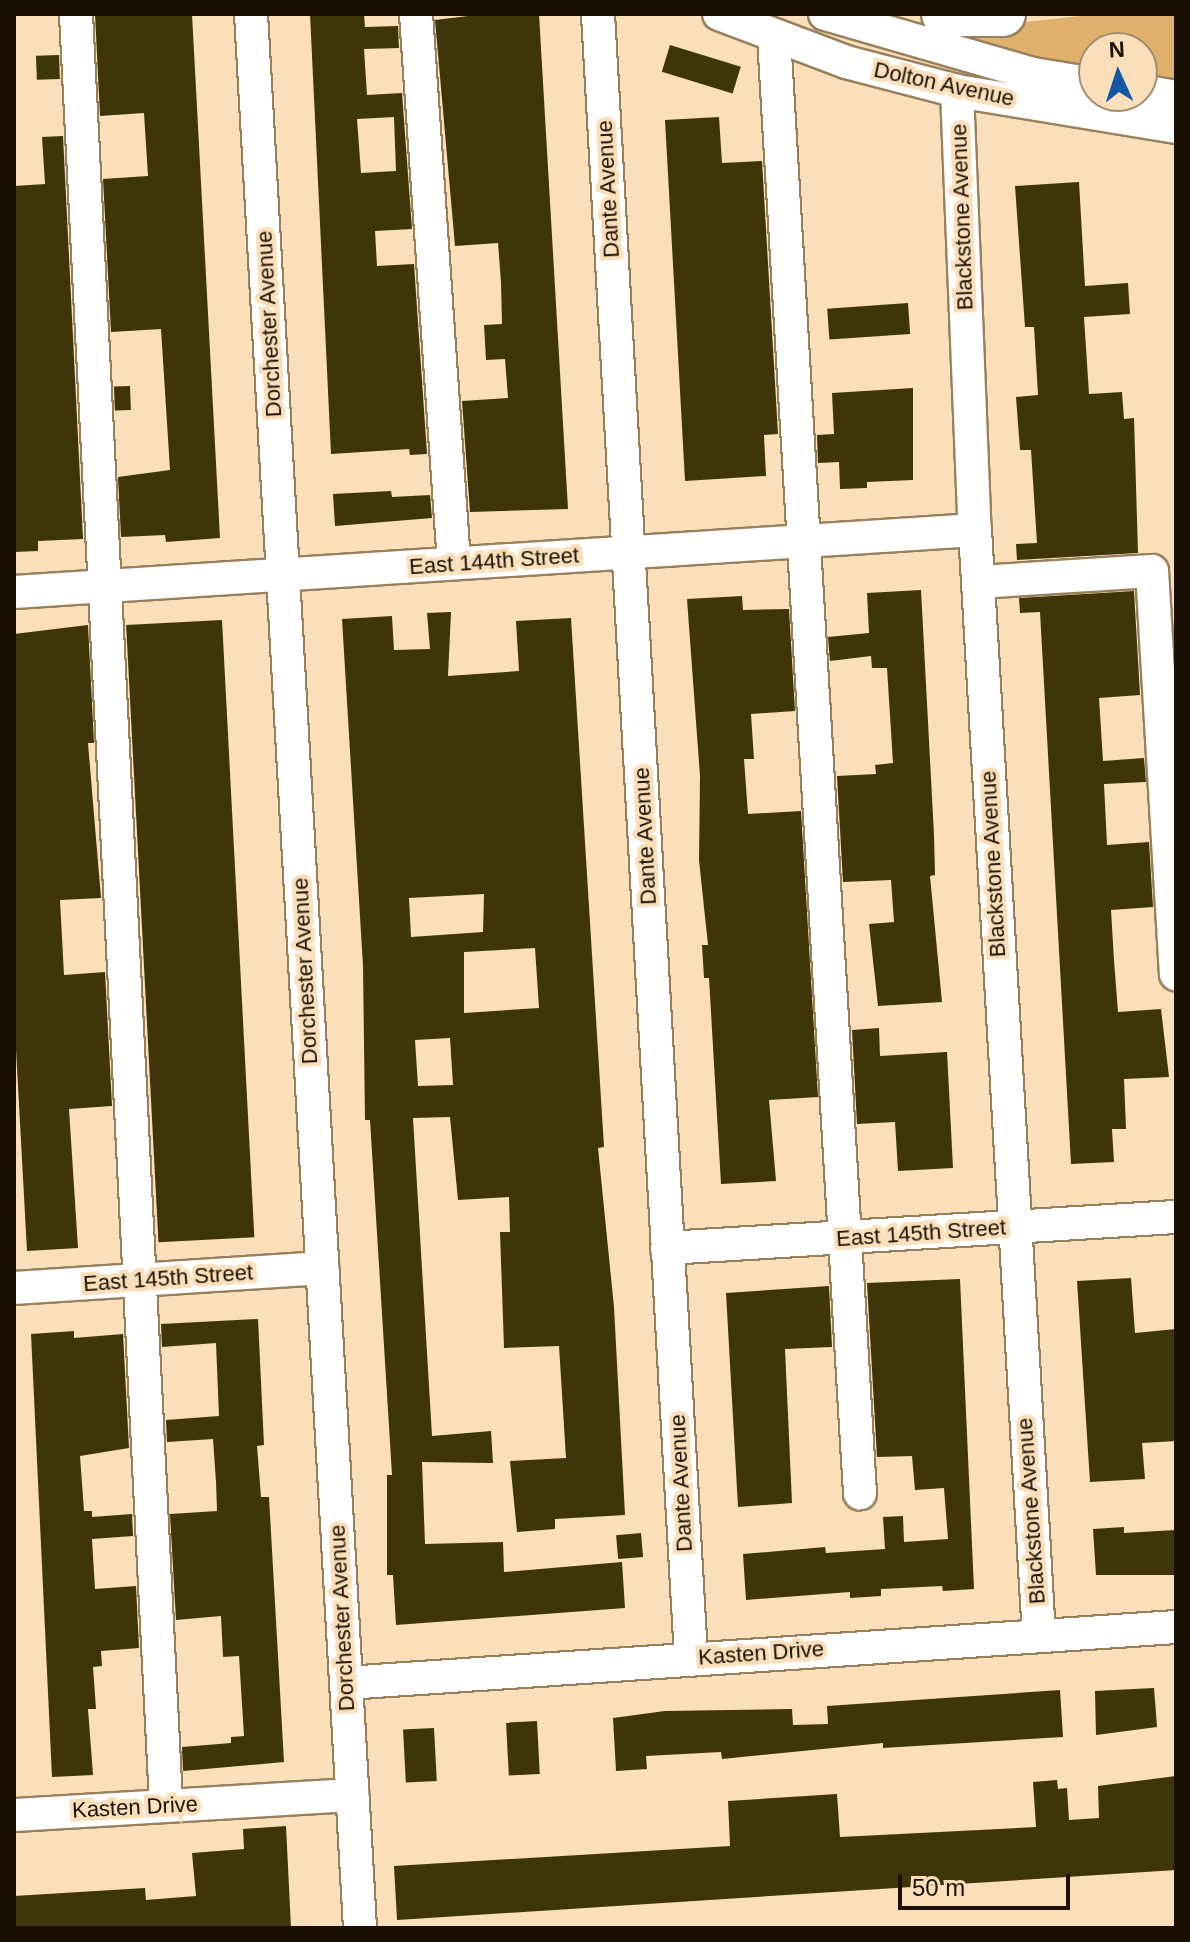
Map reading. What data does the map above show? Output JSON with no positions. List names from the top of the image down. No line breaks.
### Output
{"streets":{"street":["Dolton Avenue","Dante Avenue","Blackstone Avenue","Dorchester Avenue","East 144th Street","East 145th Street","Kasten Drive"]},"crossings":[["Dolton Avenue","Blackstone Avenue"],["Dante Avenue","East 144th Street"],["Dante Avenue","East 145th Street"],["Dante Avenue","Kasten Drive"],["Blackstone Avenue","East 144th Street"],["Blackstone Avenue","East 145th Street"],["Blackstone Avenue","Kasten Drive"],["Dorchester Avenue","East 144th Street"],["Dorchester Avenue","East 145th Street"],["Dorchester Avenue","Kasten Drive"]],"scale_bar":"50 m","north":"top"}
